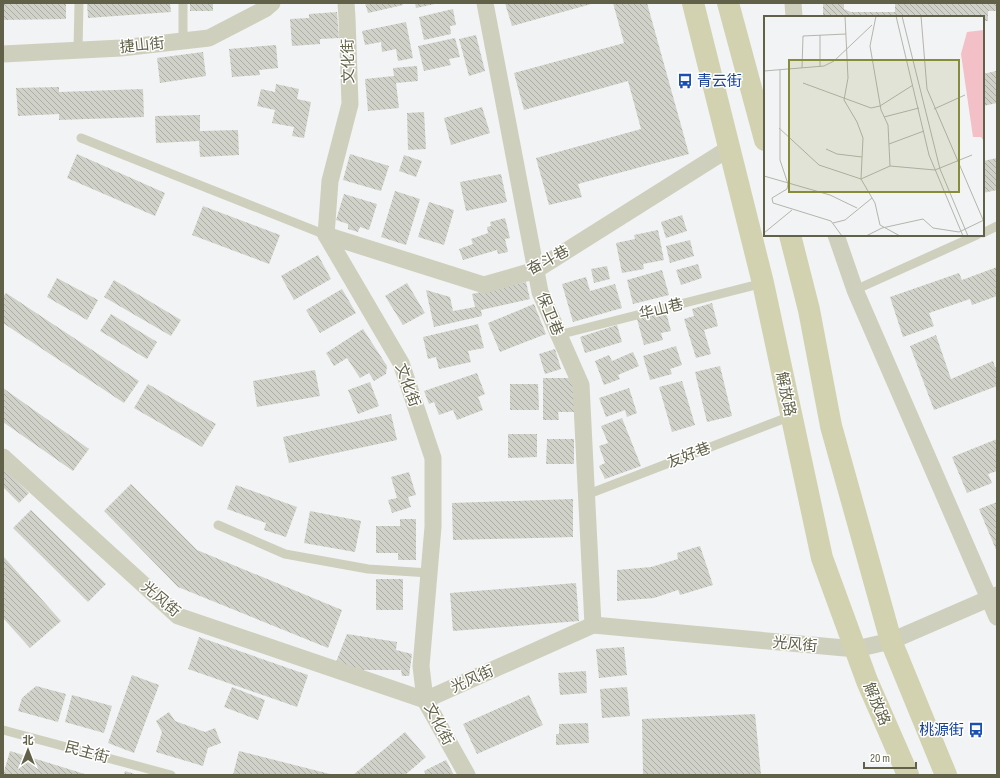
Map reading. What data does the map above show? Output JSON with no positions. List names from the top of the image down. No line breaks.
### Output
{"streets":{"main road":["解放路"],"street":["捷山街","文化街","奋斗巷","保卫巷","光风街"],"lane":["华山巷","友好巷","民主街"]},"crossings":[["文化街","奋斗巷"],["文化街","光风街"],["奋斗巷","保卫巷"],["奋斗巷","解放路"],["华山巷","保卫巷"],["华山巷","解放路"],["保卫巷","友好巷"],["保卫巷","光风街"],["解放路","友好巷"],["解放路","光风街"]],"places":{"bus stop":["青云街","桃源街"]},"scale_bar":"20 m","north":"top"}
